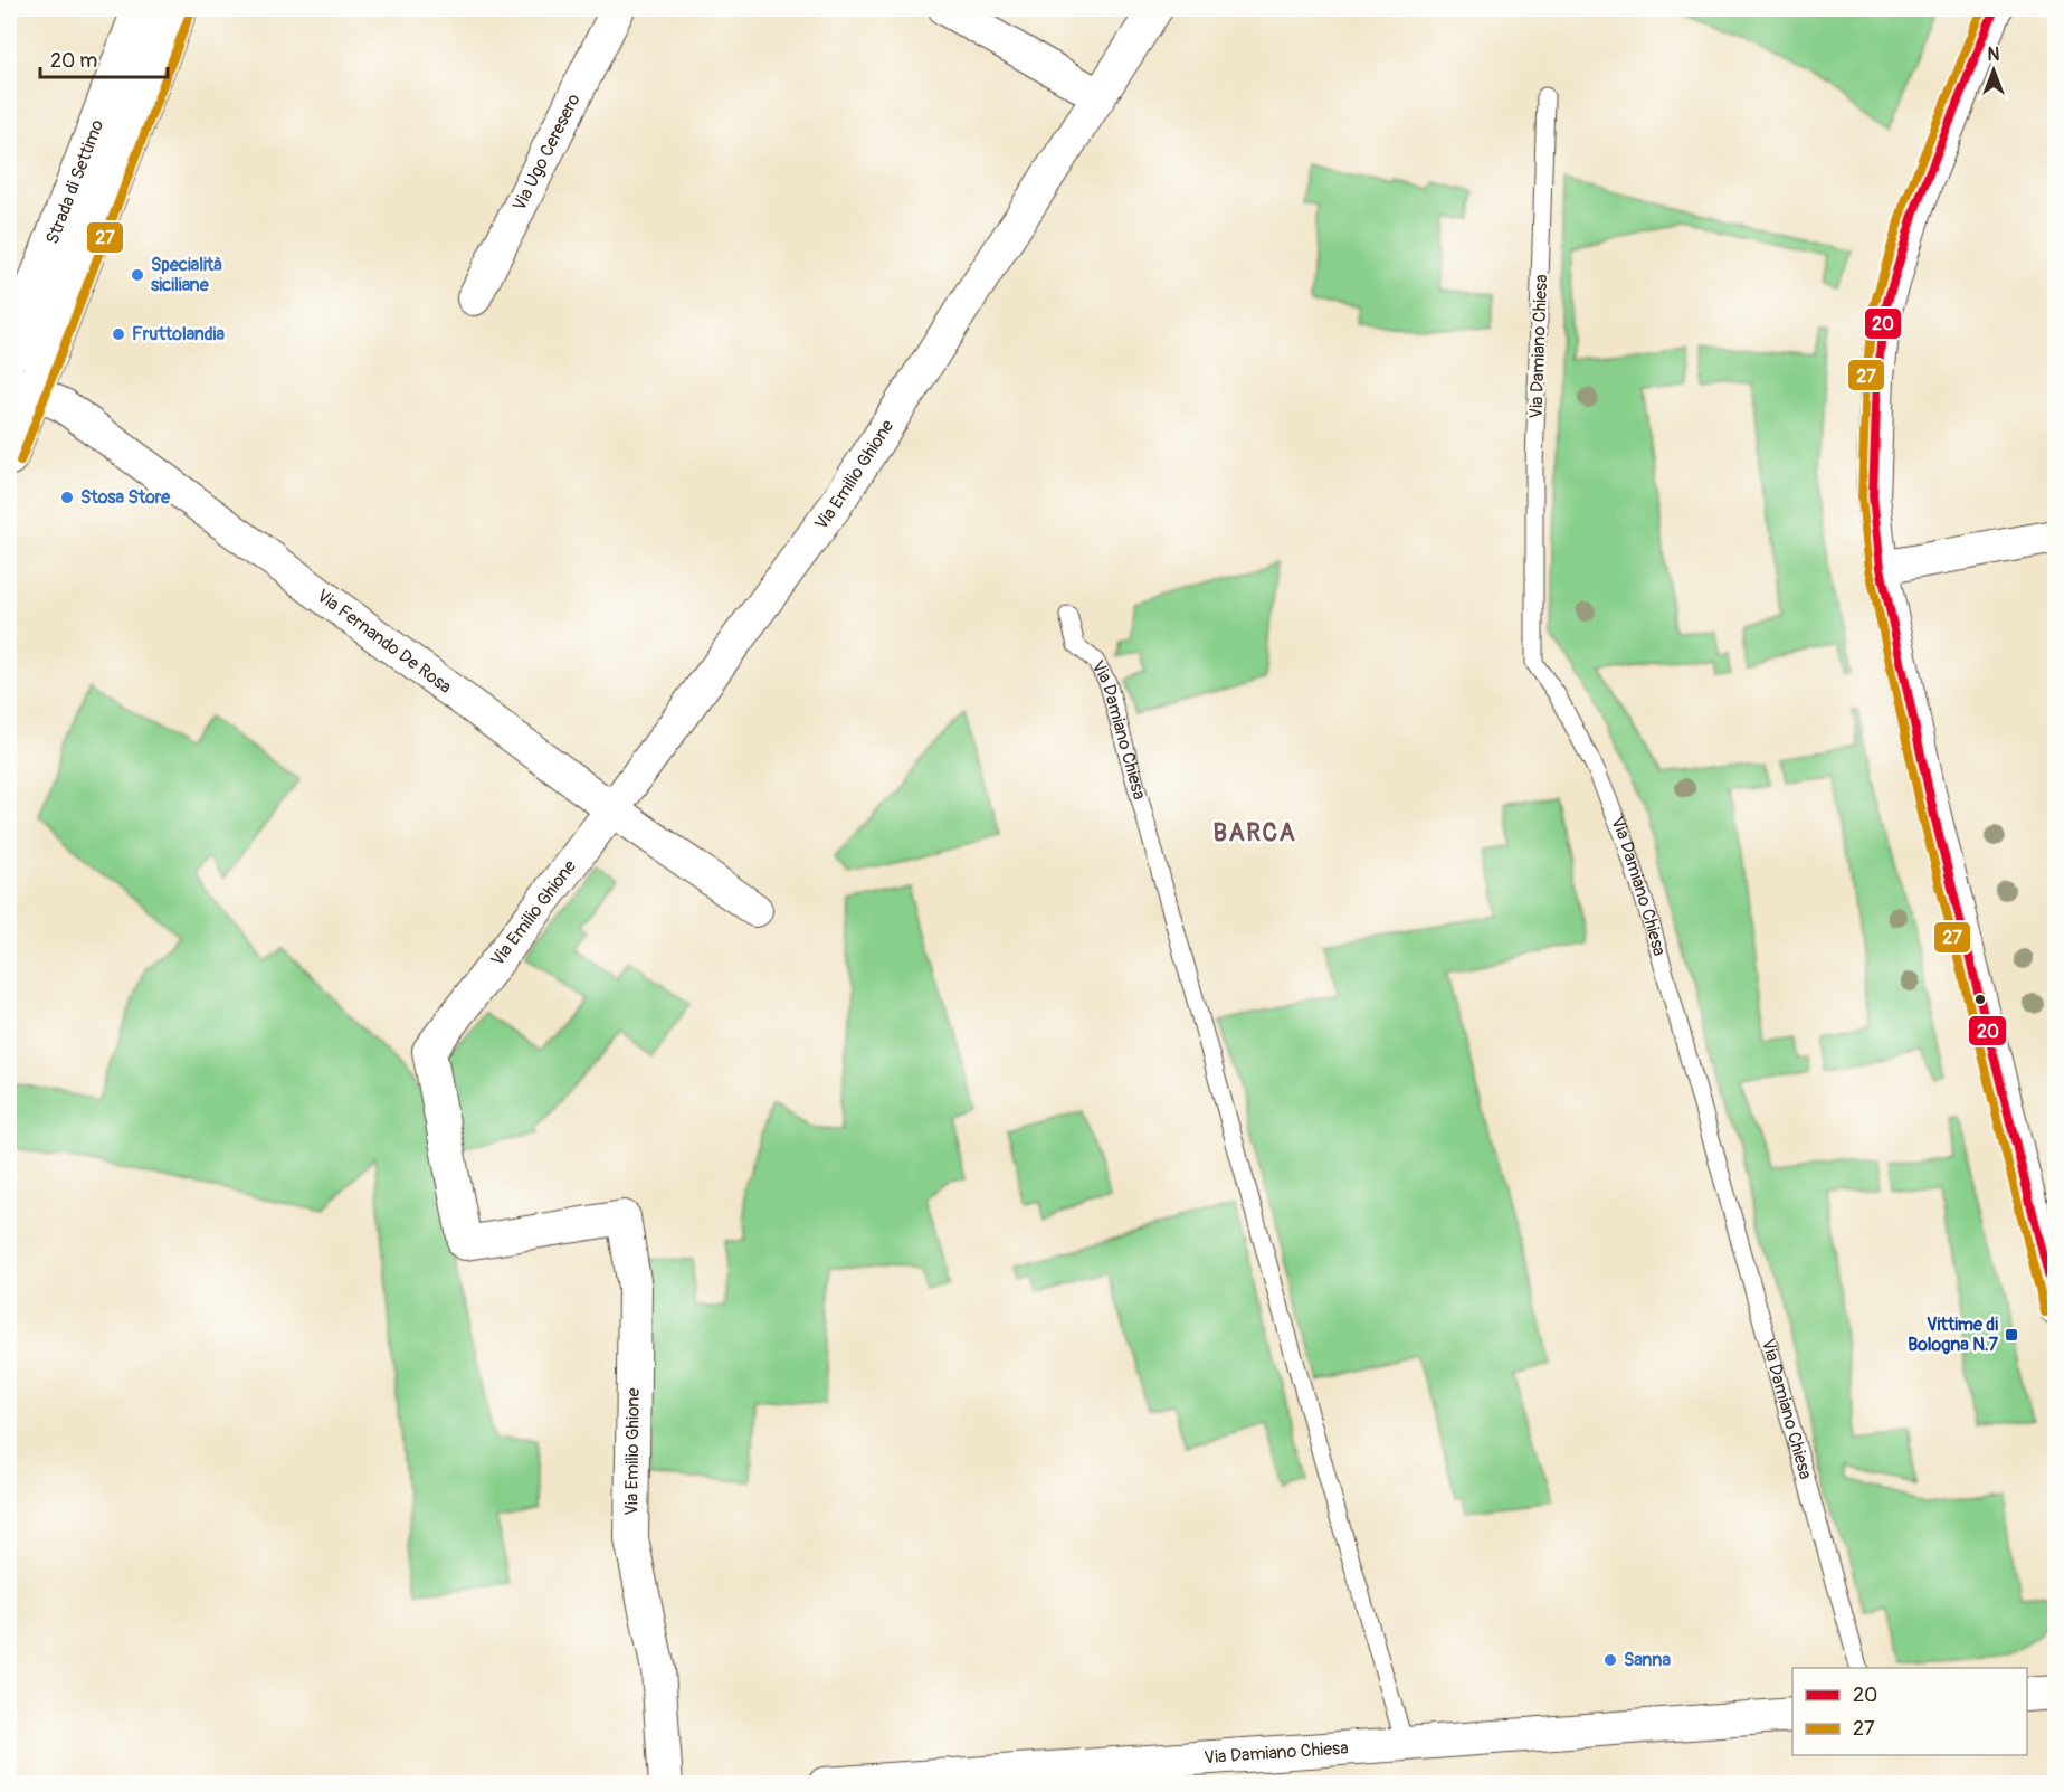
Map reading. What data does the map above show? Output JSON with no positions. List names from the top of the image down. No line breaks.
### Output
{"streets":{"main road":["Strada di Settimo"],"street":["Via Ugo Ceresero","Via Damiano Chiesa","Via Emilio Ghione","Via Fernando De Rosa"]},"crossings":[["Strada di Settimo","Via Fernando De Rosa"],["Via Emilio Ghione","Via Fernando De Rosa"]],"districts":["BARCA"],"places":{"other":["Specialità siciliane","Fruttolandia","Stosa Store","Sanna"],"transit":["Vittime di Bologna N.7"]},"lines":["transit line 20","transit line 27"],"legend":["20","27"],"scale_bar":"20 m","north":"top"}
